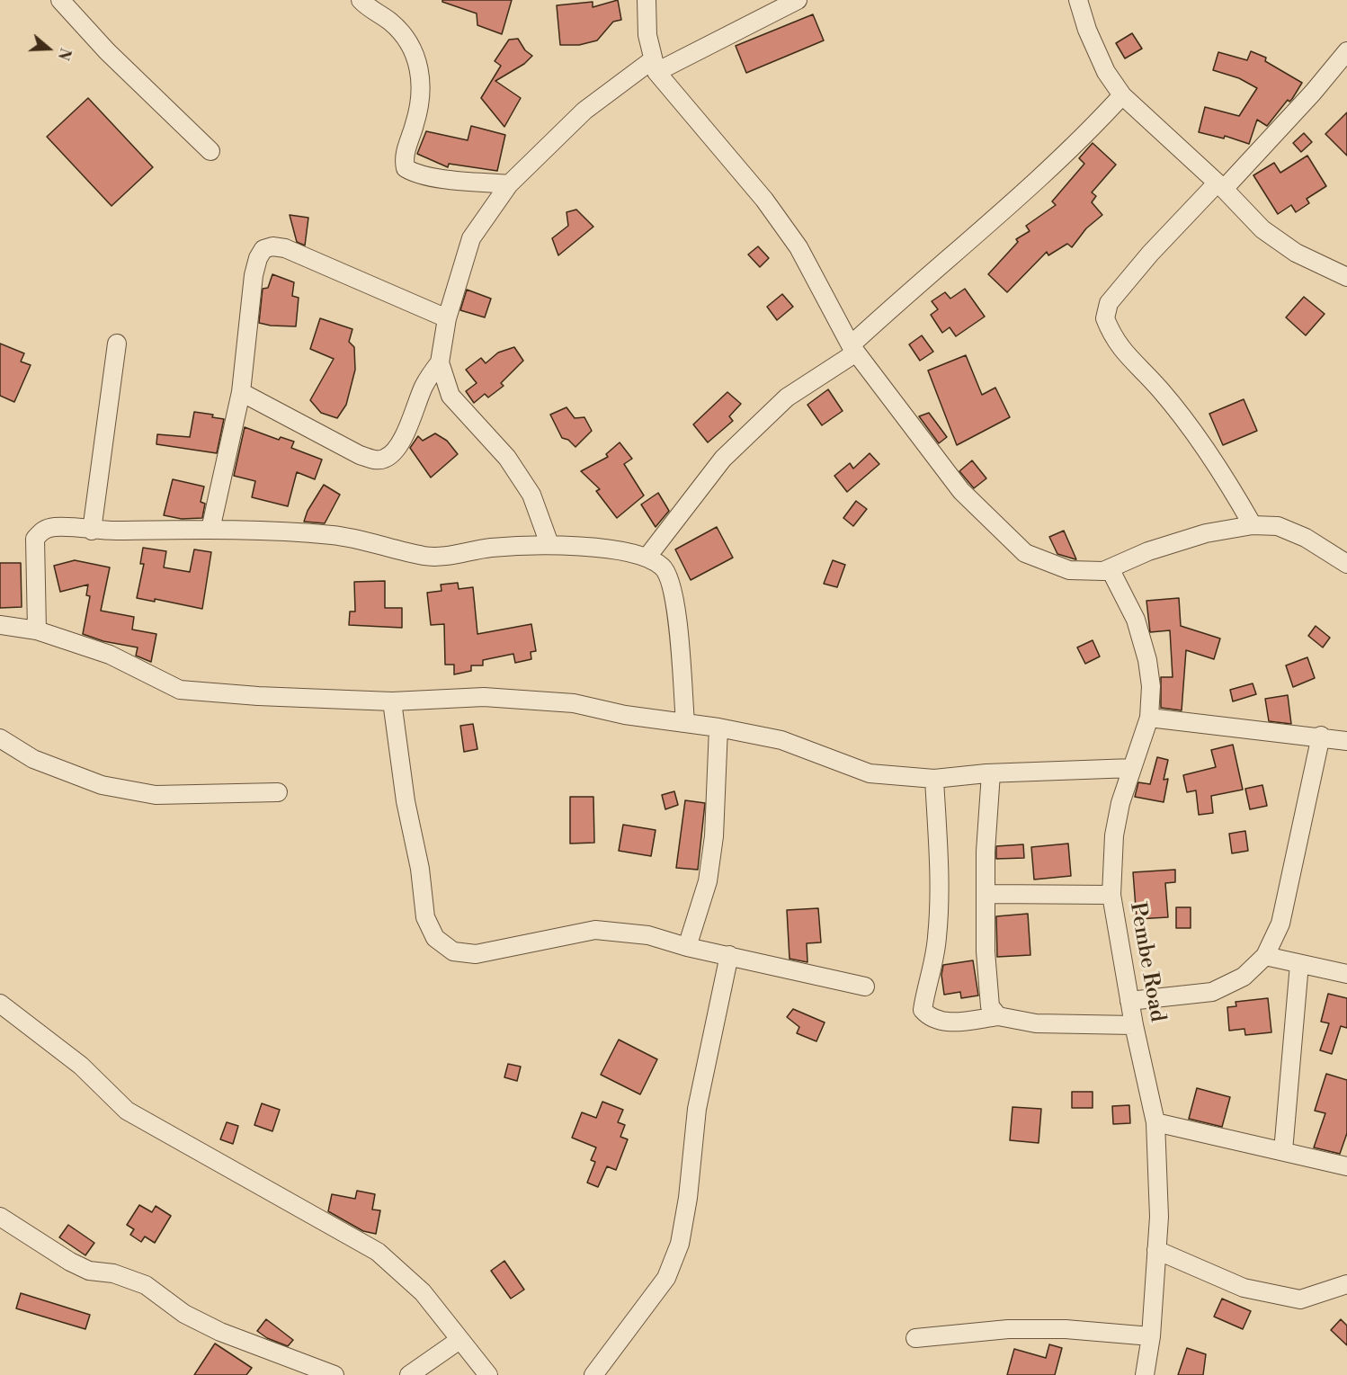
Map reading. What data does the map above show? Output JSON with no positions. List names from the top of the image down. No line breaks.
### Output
{"streets":{"street":["Pembe Road"]},"north":"right"}
